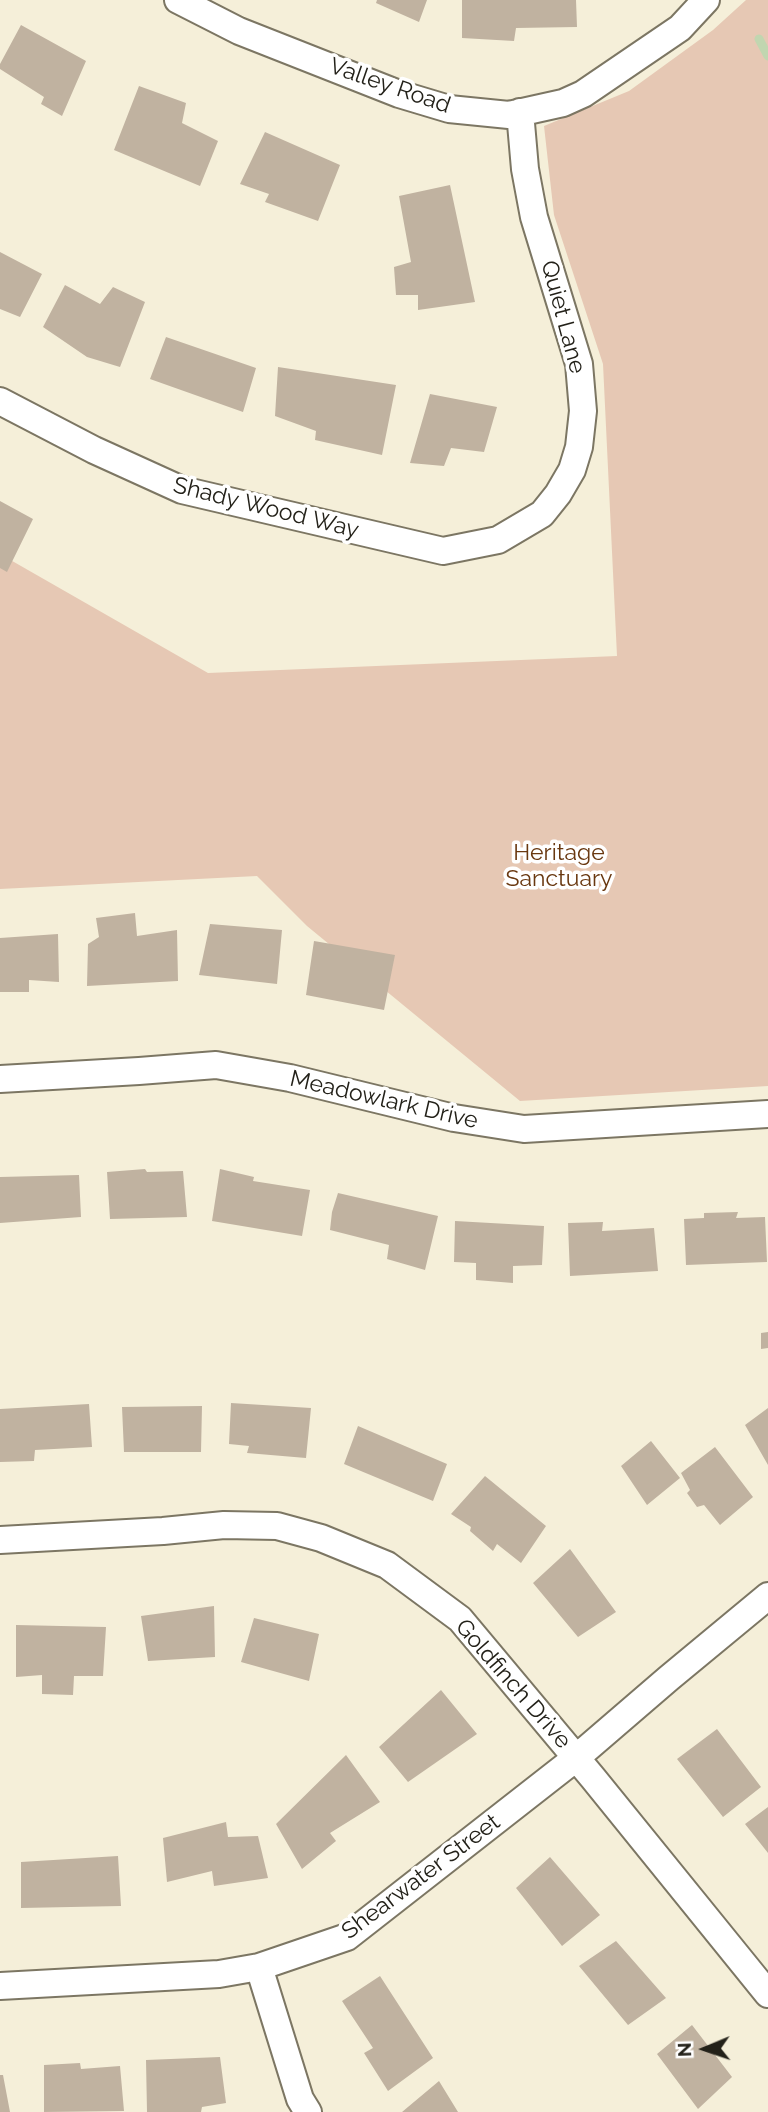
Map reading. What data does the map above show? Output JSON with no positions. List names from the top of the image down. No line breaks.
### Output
{"streets":{"street":["Valley Road","Quiet Lane","Shady Wood Way","Meadowlark Drive","Goldfinch Drive","Shearwater Street"]},"crossings":[["Valley Road","Quiet Lane"],["Quiet Lane","Shady Wood Way"],["Goldfinch Drive","Shearwater Street"]],"parks":["Heritage Sanctuary"],"north":"left"}
